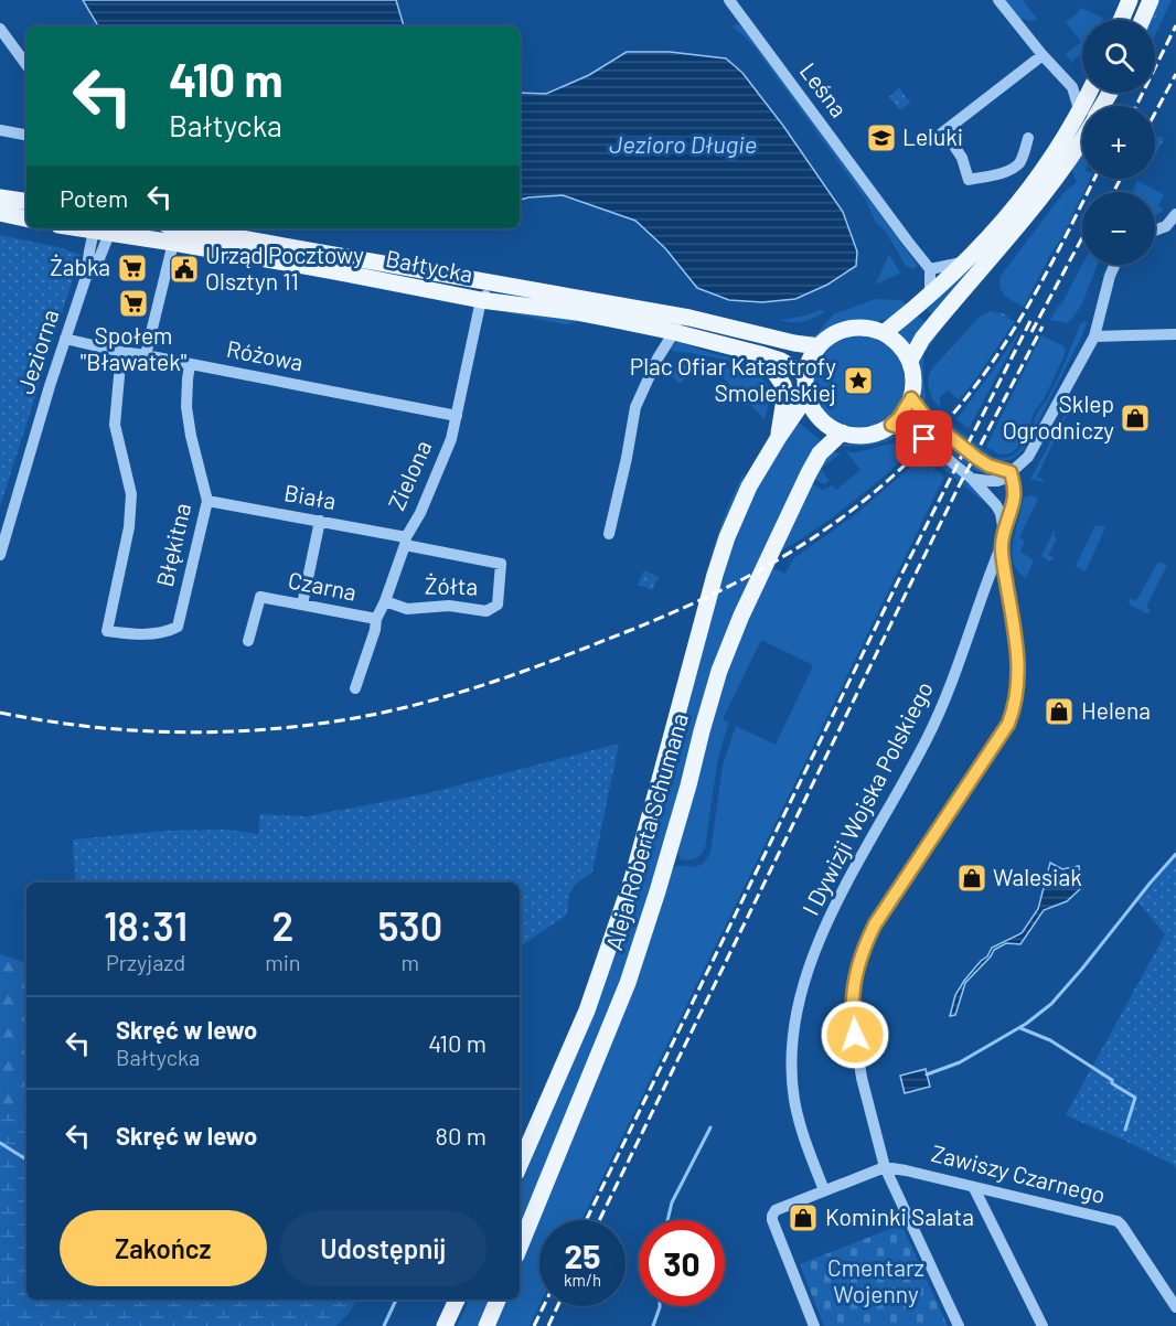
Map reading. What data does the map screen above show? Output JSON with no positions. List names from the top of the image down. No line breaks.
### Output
{"streets":{"main road":["Bałtycka","Aleja Roberta Schumana"],"street":["Leśna","Jeziorna","Różowa","Zielona","Biała","Błękitna","Czarna","Żółta","I Dywizji Wojska Polskiego","Zawiszy Czarnego"]},"crossings":[["Bałtycka","Jeziorna"],["Bałtycka","Zielona"],["Bałtycka","Aleja Roberta Schumana"],["Jeziorna","Różowa"],["Różowa","Zielona"],["Różowa","Błękitna"],["Zielona","Biała"],["Zielona","Czarna"],["Zielona","Żółta"],["Biała","Błękitna"],["Biała","Żółta"]],"water":["Jezioro Długie"],"parks":["Cmentarz Wojenny"],"places":{"school or university":["Leluki"],"supermarket":["Żabka","Społem \"Bławatek\""],"public building":["Urząd Pocztowy Olsztyn 11"],"place":["Plac Ofiar Katastrofy Smoleńskiej"],"shop":["Sklep Ogrodniczy","Helena","Walesiak","Kominki Salata"]},"page":{"map_buttons":["+","−"],"turn":["410 m","Bałtycka"],"then":"Potem","eta":["18:31","Przyjazd","2","min","530","m"],"list":[{"name":"Skręć w lewo","note":"Bałtycka","value":"410 m"},{"name":"Skręć w lewo","value":"80 m"}],"buttons":["Zakończ","Udostępnij"],"speed":"25 km/h","limit":"30"}}
